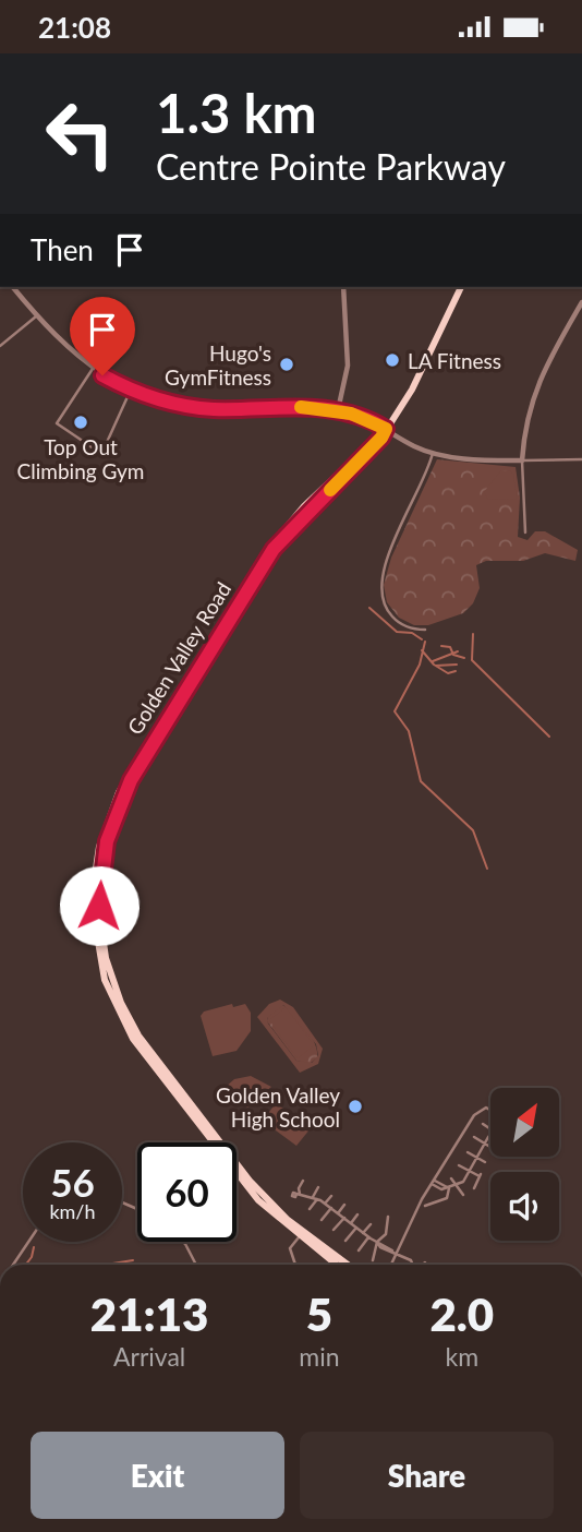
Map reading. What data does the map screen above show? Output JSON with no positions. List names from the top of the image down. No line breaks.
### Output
{"streets":{"main road":["Golden Valley Road"]},"places":["LA Fitness","Hugo's GymFitness","Top Out Climbing Gym","Golden Valley High School"],"north":"top right","page":{"status":"21:08","turn":["1.3 km","Centre Pointe Parkway"],"then":"Then","speed":"56 km/h","limit":"60","eta":["21:13","Arrival","5","min","2.0","km"],"buttons":["Exit","Share"]}}
